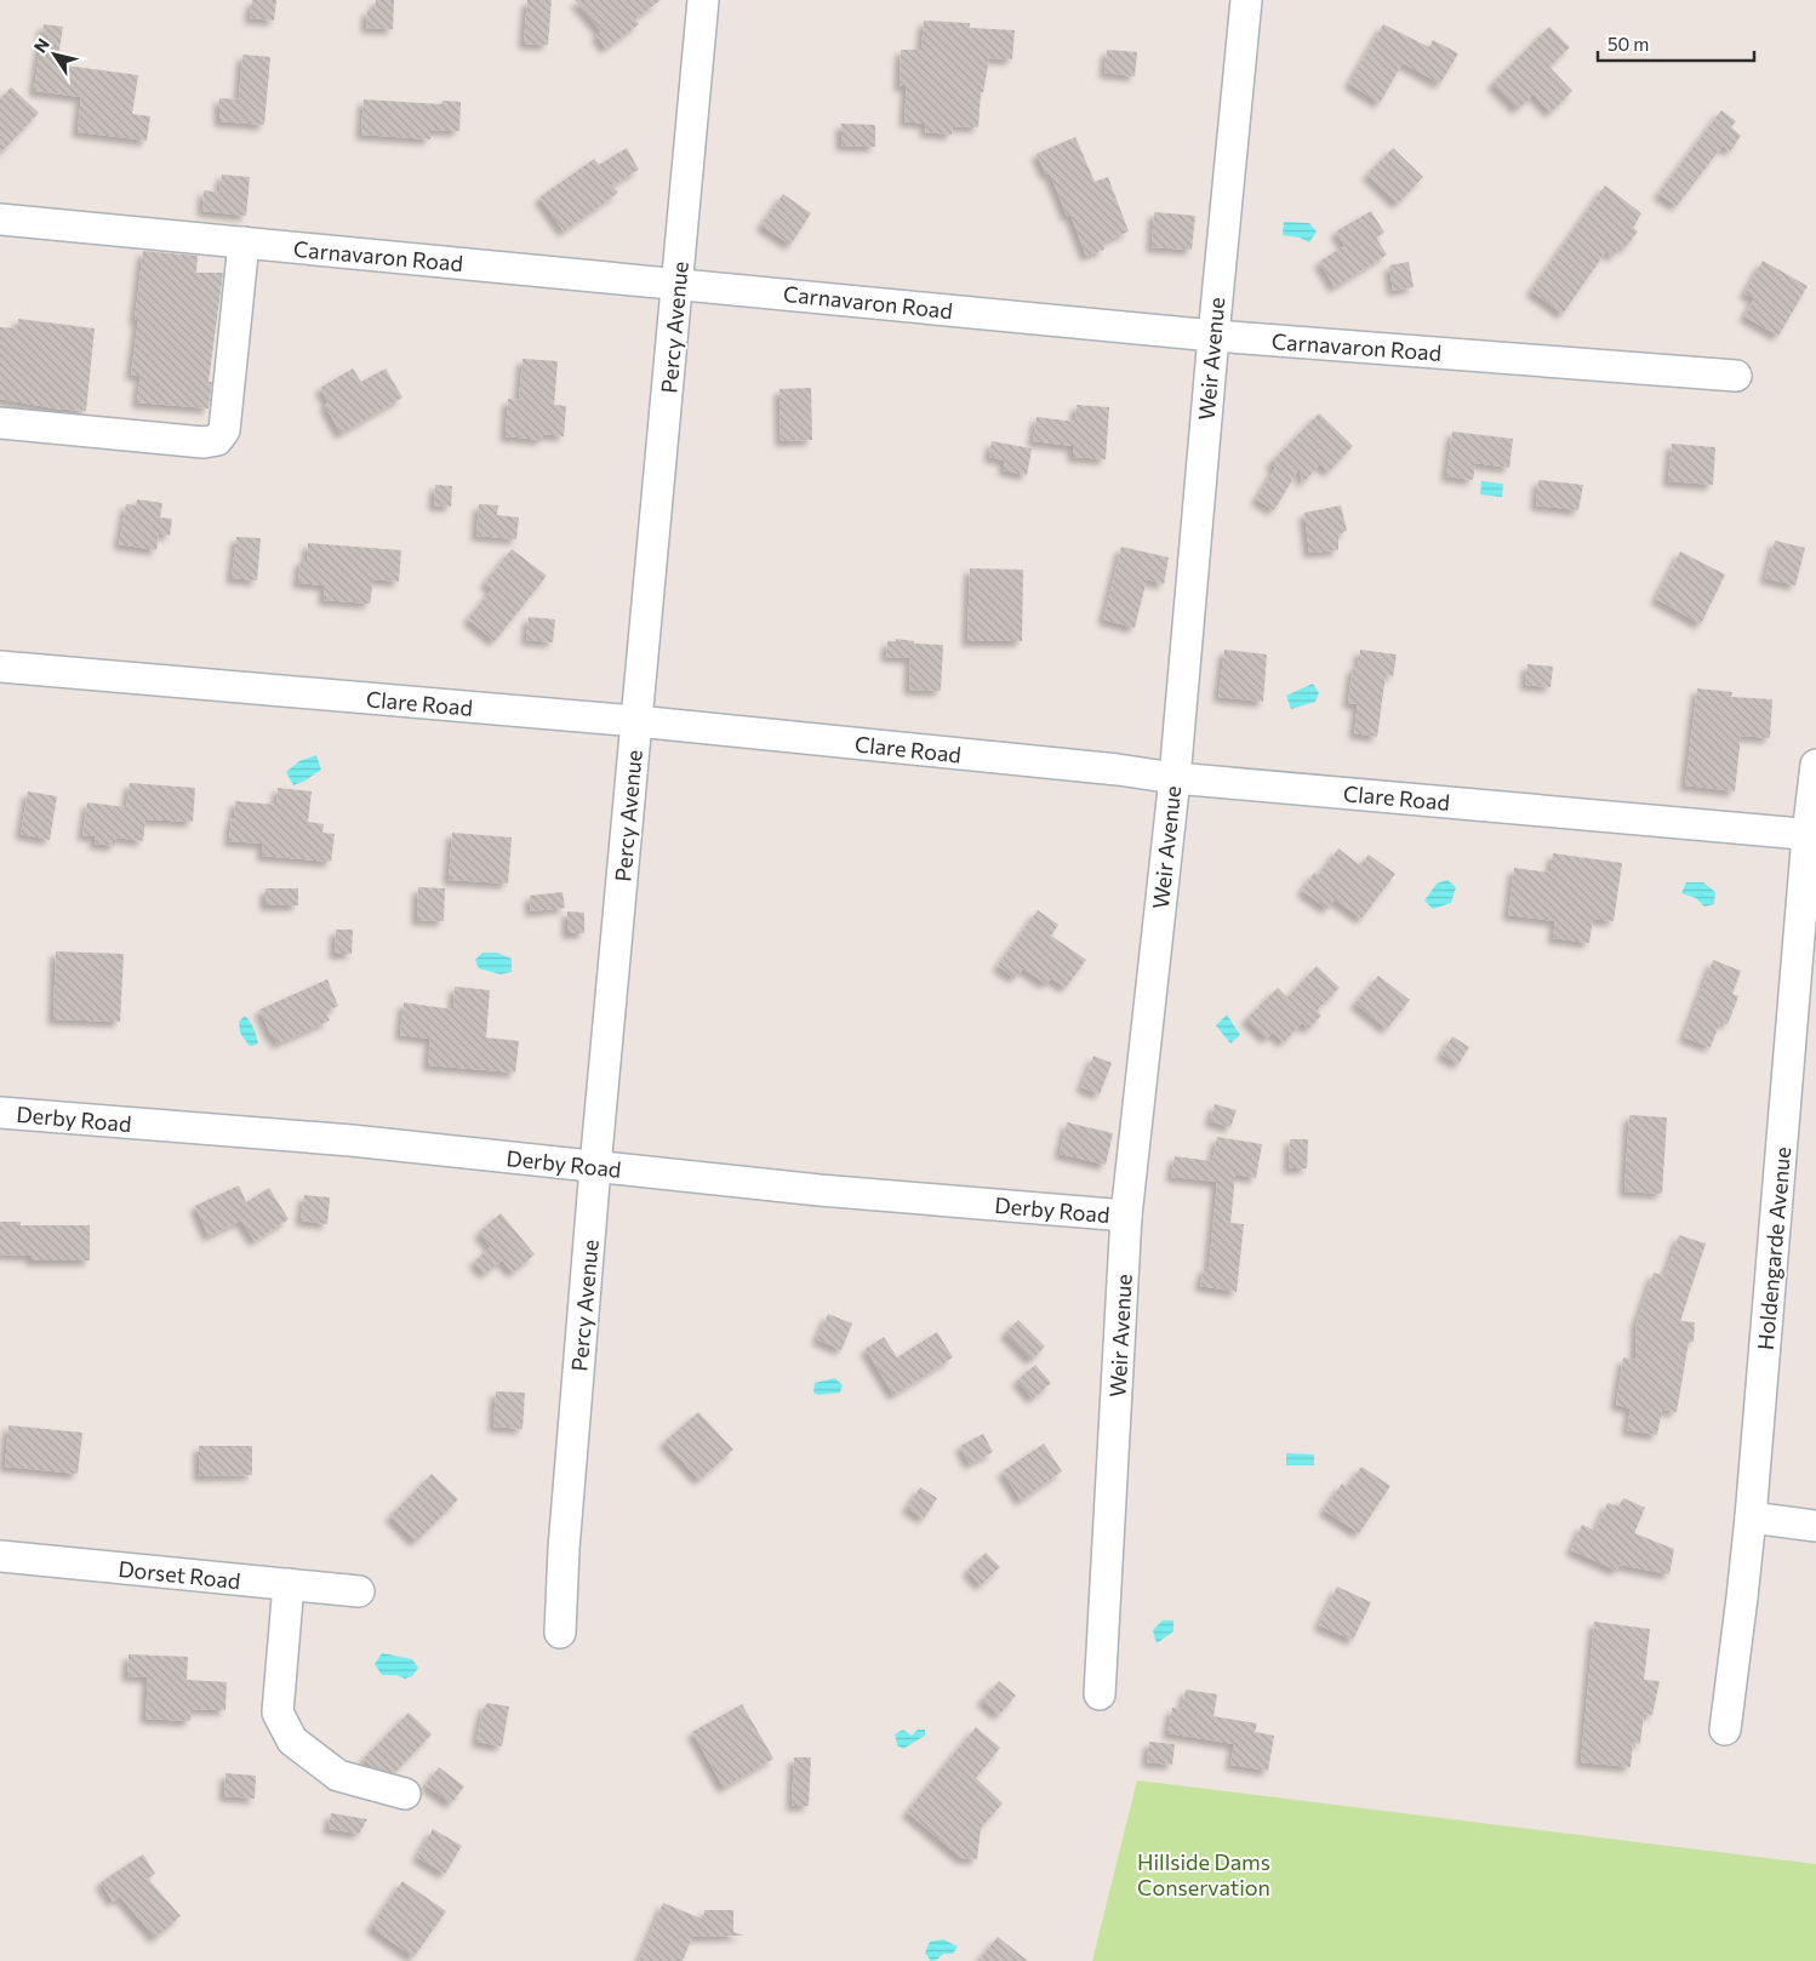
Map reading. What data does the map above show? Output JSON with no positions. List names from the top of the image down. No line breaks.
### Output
{"streets":{"street":["Carnavaron Road","Percy Avenue","Weir Avenue","Clare Road","Derby Road","Holdengarde Avenue","Dorset Road"]},"crossings":[["Carnavaron Road","Percy Avenue"],["Carnavaron Road","Weir Avenue"],["Percy Avenue","Clare Road"],["Percy Avenue","Derby Road"],["Weir Avenue","Clare Road"],["Weir Avenue","Derby Road"],["Clare Road","Holdengarde Avenue"]],"parks":["Hillside Dams Conservation"],"scale_bar":"50 m","north":"top left"}
